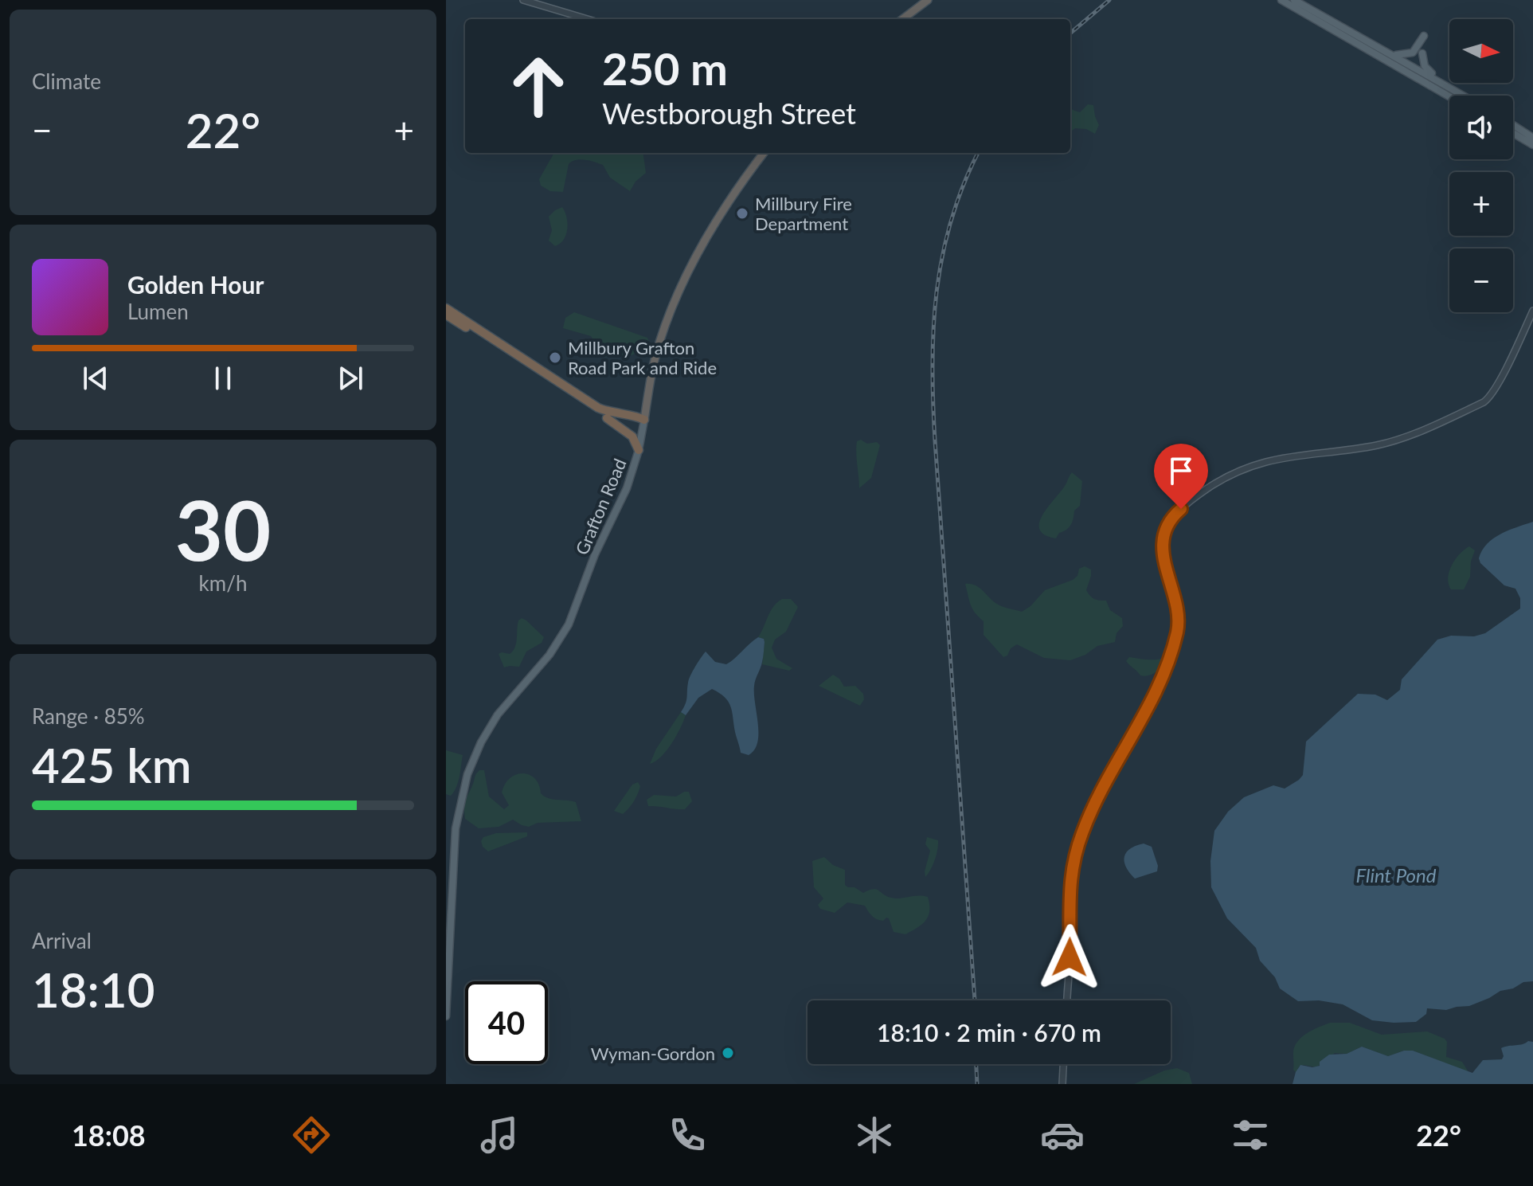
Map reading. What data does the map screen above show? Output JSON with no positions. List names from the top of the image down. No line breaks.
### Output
{"streets":{"highway":["Grafton Road"]},"water":["Flint Pond"],"places":["Millbury Fire Department","Millbury Grafton Road Park and Ride","Wyman-Gordon"],"north":"right","page":{"tile":["Climate",["30","km/h"],["Range · 85%","425 km"],["Arrival","18:10"]],"map_buttons":["+","−"],"turn":["250 m","Westborough Street"],"heat":["−","22°","+"],"song":["Golden Hour","Lumen"],"limit":"40","trip":"18:10 · 2 min · 670 m","tabs":["18:08","22°"]}}
